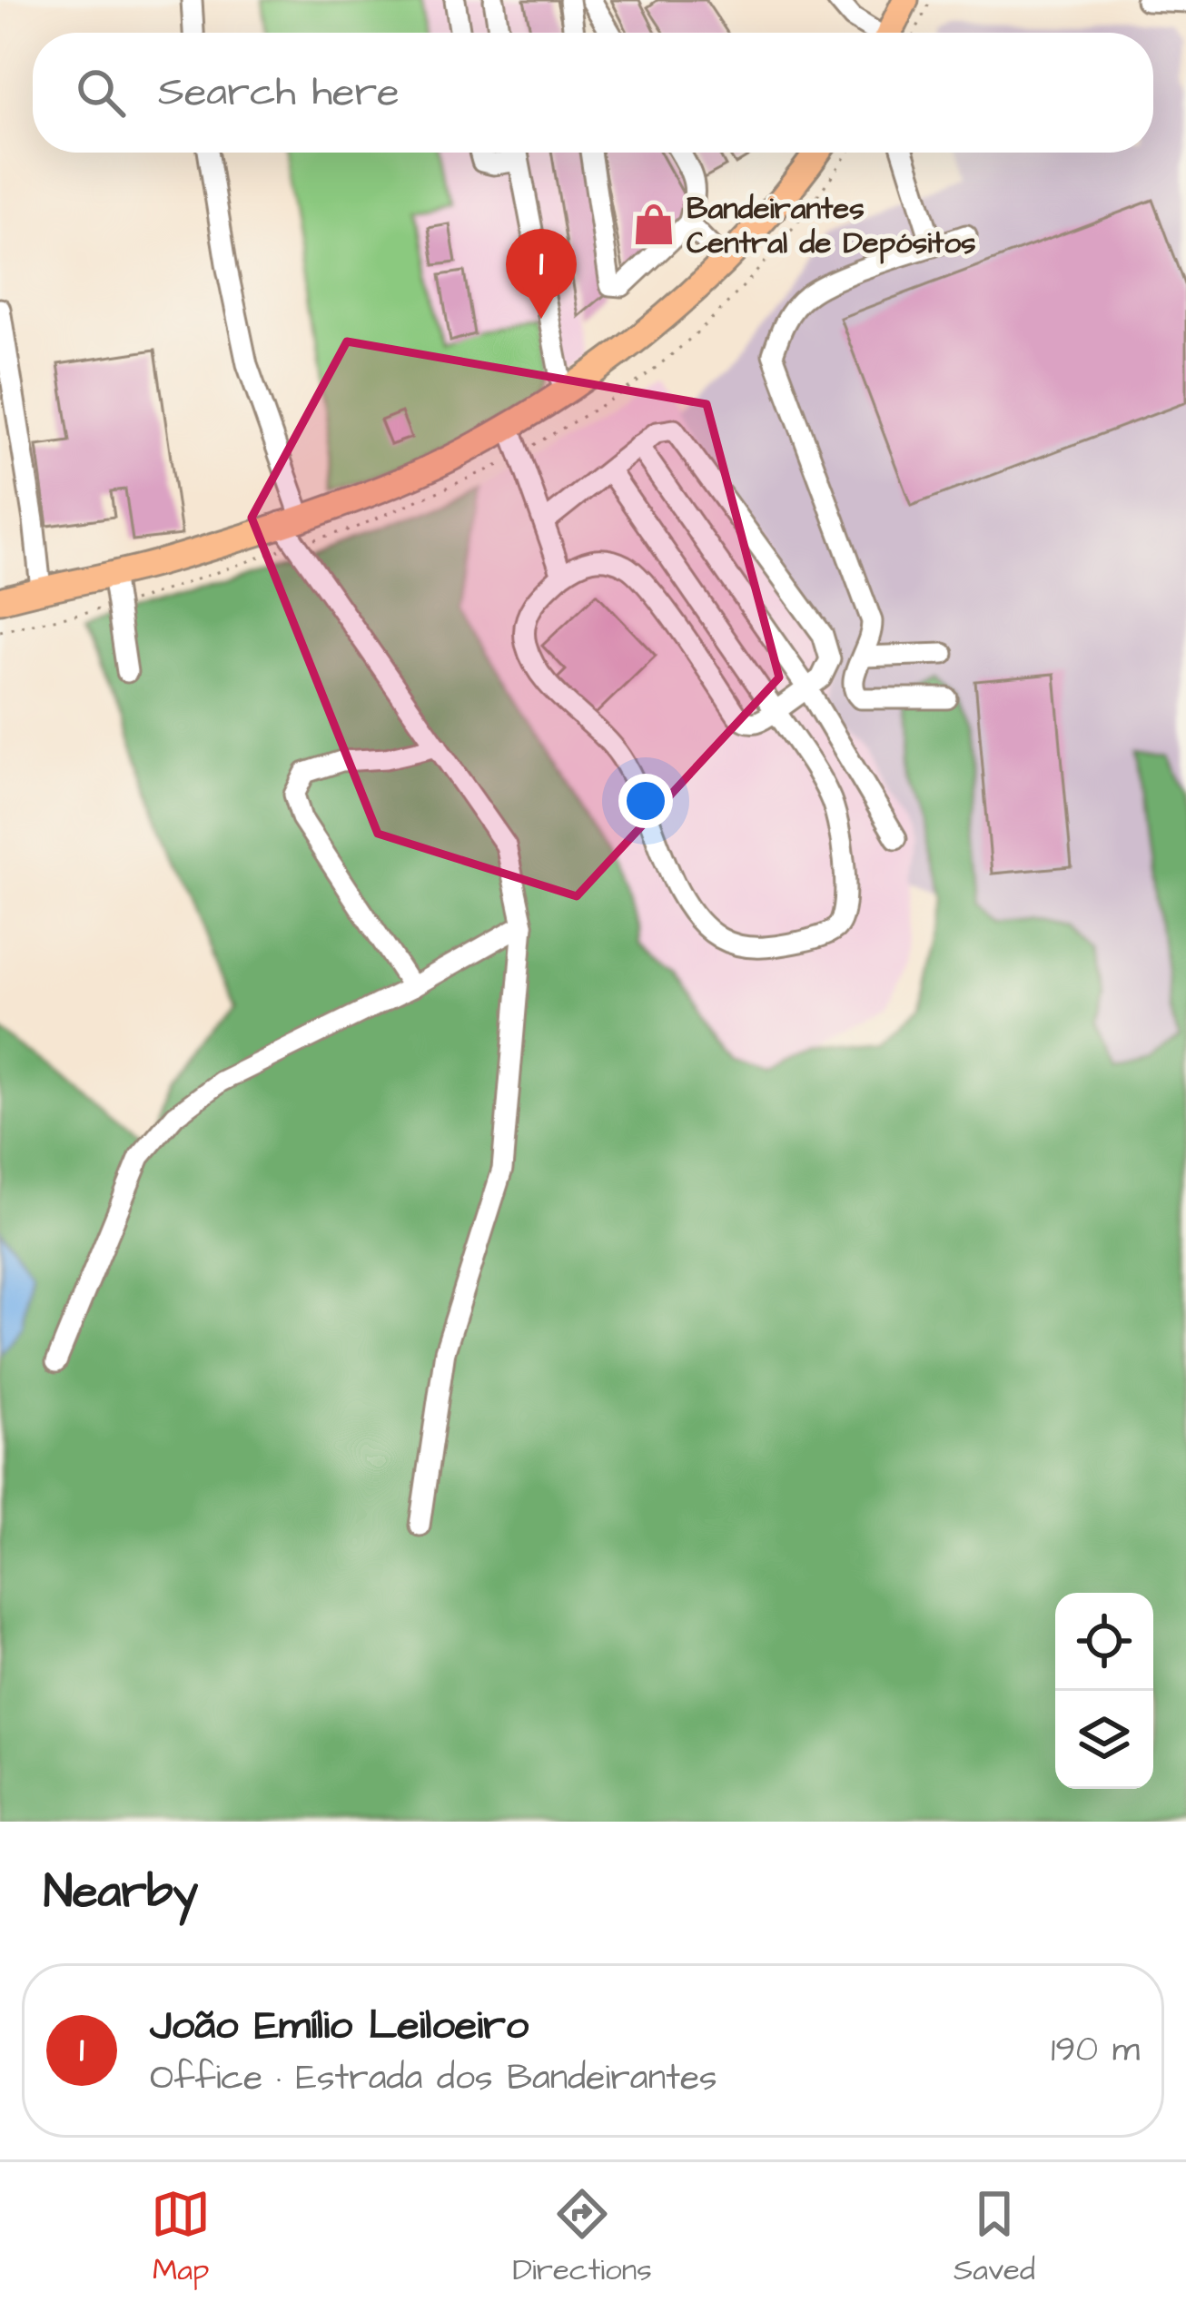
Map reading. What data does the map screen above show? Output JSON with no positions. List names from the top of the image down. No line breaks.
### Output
{"places":{"shop":["Bandeirantes Central de Depósitos"]},"page":{"search":"Search here","pins":"1","heading":"Nearby","list":[{"mark":"1","name":"João Emílio Leiloeiro","note":"Office · Estrada dos Bandeirantes","value":"190 m"}],"nav":["Map","Directions","Saved"]}}
